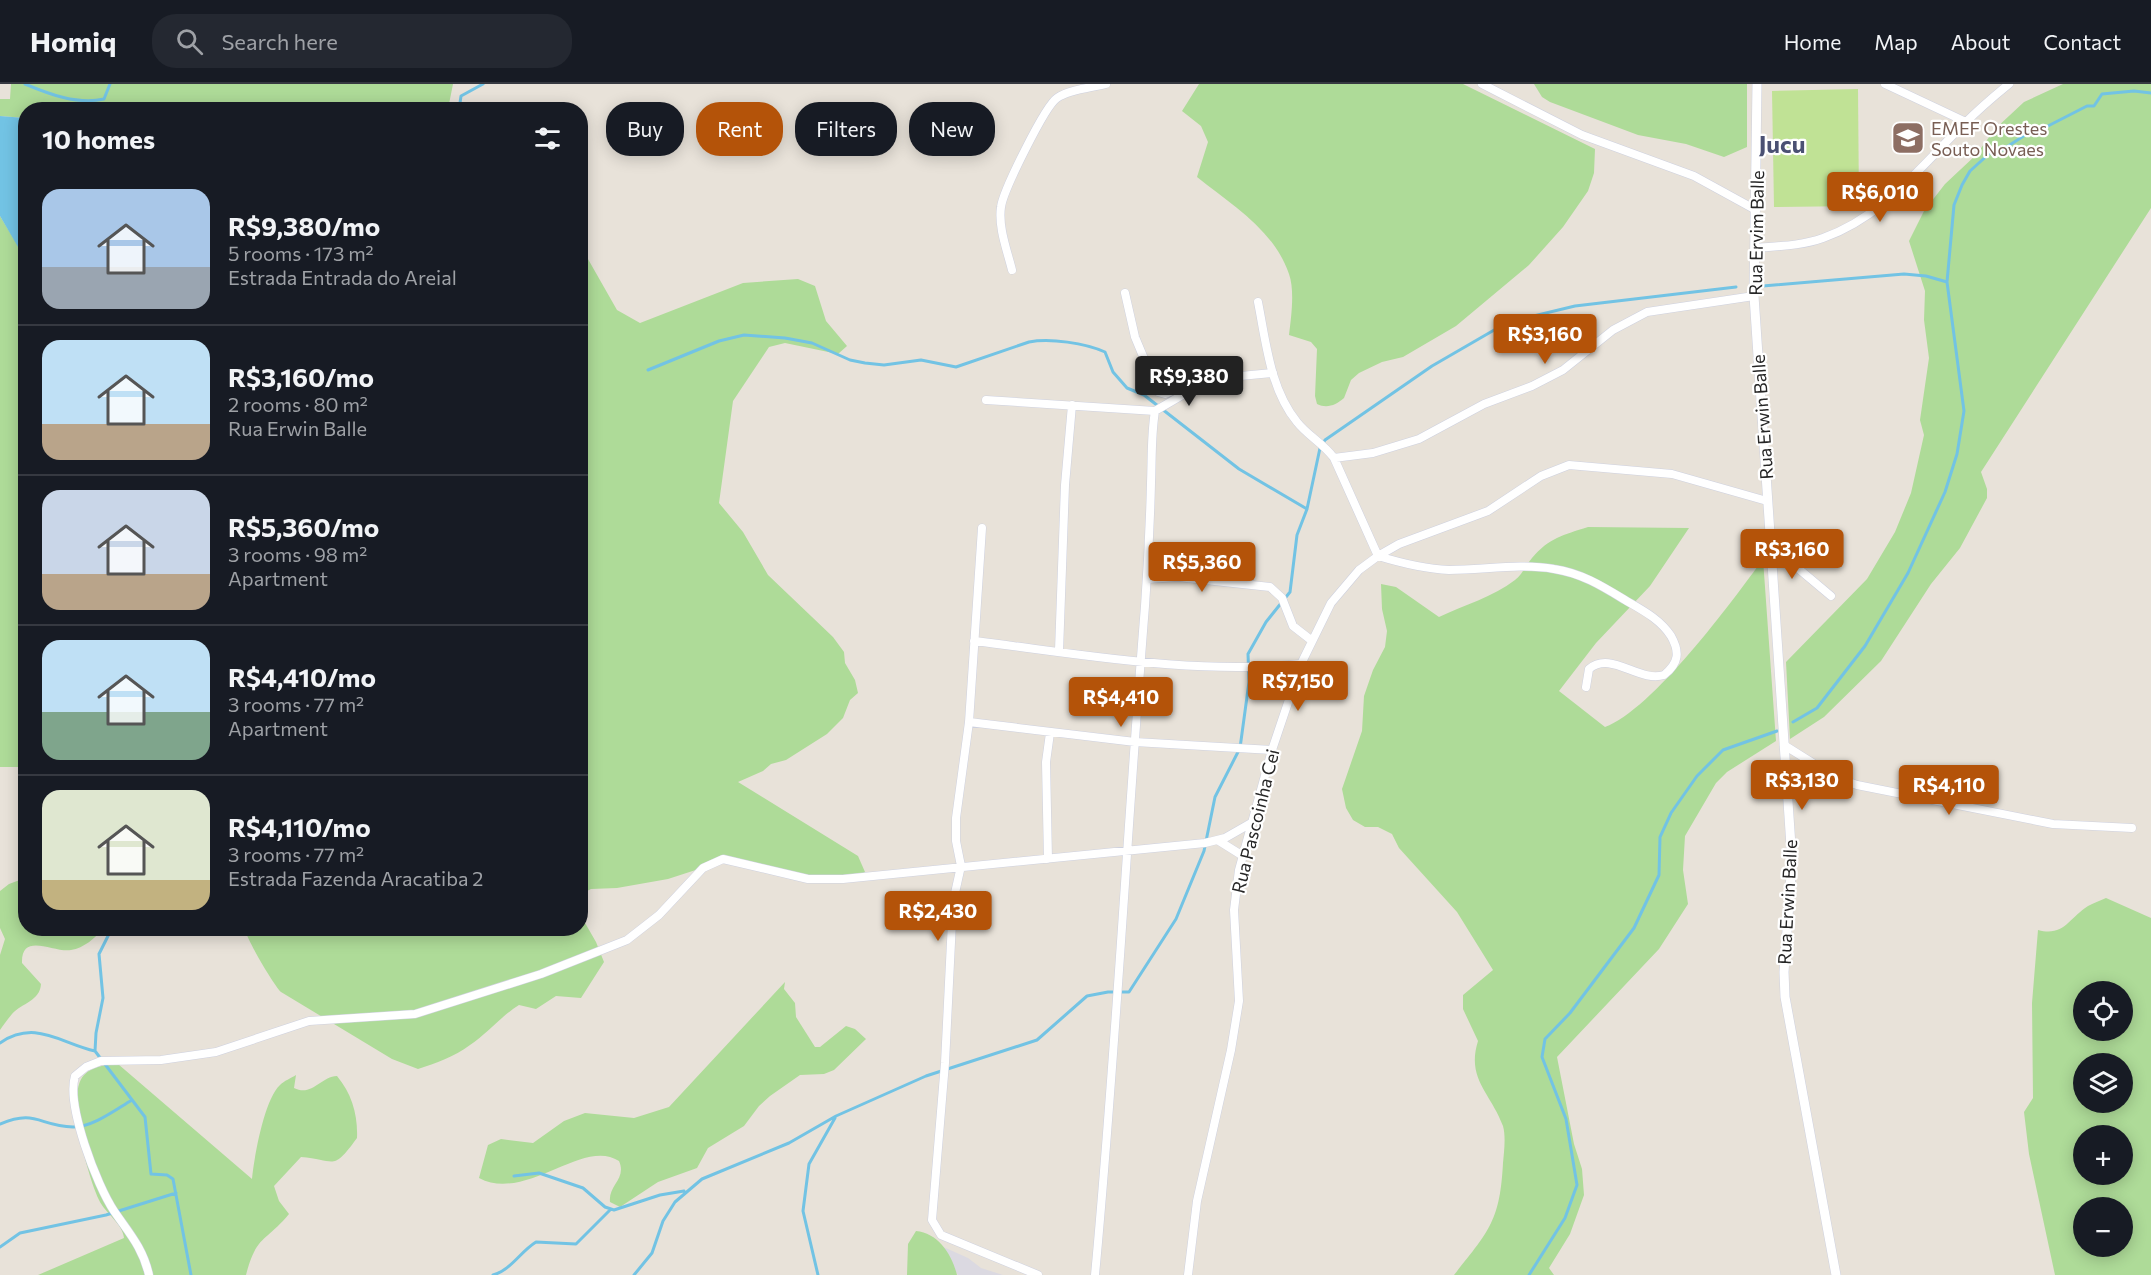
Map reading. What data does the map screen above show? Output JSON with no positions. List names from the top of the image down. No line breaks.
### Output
{"streets":{"street":["Rua Ervim Balle","Rua Erwin Balle","Rua Pascoinha Cei"]},"crossings":[["Rua Ervim Balle","Rua Erwin Balle"],["Rua Erwin Balle","Rua Pascoinha Cei"]],"districts":["Jucu"],"places":{"school or university":["EMEF Orestes Souto Novaes"]},"page":{"header":"Homiq","search":"Search here","nav":["Home","Map","About","Contact"],"chip":["Buy","Rent","Filters","New"],"heading":"10 homes","price":["R$6,010","R$3,160","R$9,380","R$3,160","R$5,360","R$7,150","R$4,410","R$3,130","R$4,110","R$2,430"],"list":[{"name":"R$9,380/mo","note":"5 rooms · 173 m² · Estrada Entrada do Areial"},{"name":"R$3,160/mo","note":"2 rooms · 80 m² · Rua Erwin Balle"},{"name":"R$5,360/mo","note":"3 rooms · 98 m² · Apartment"},{"name":"R$4,410/mo","note":"3 rooms · 77 m² · Apartment"},{"name":"R$4,110/mo","note":"3 rooms · 77 m² · Estrada Fazenda Aracatiba 2"}],"map_buttons":["+","−"]}}
